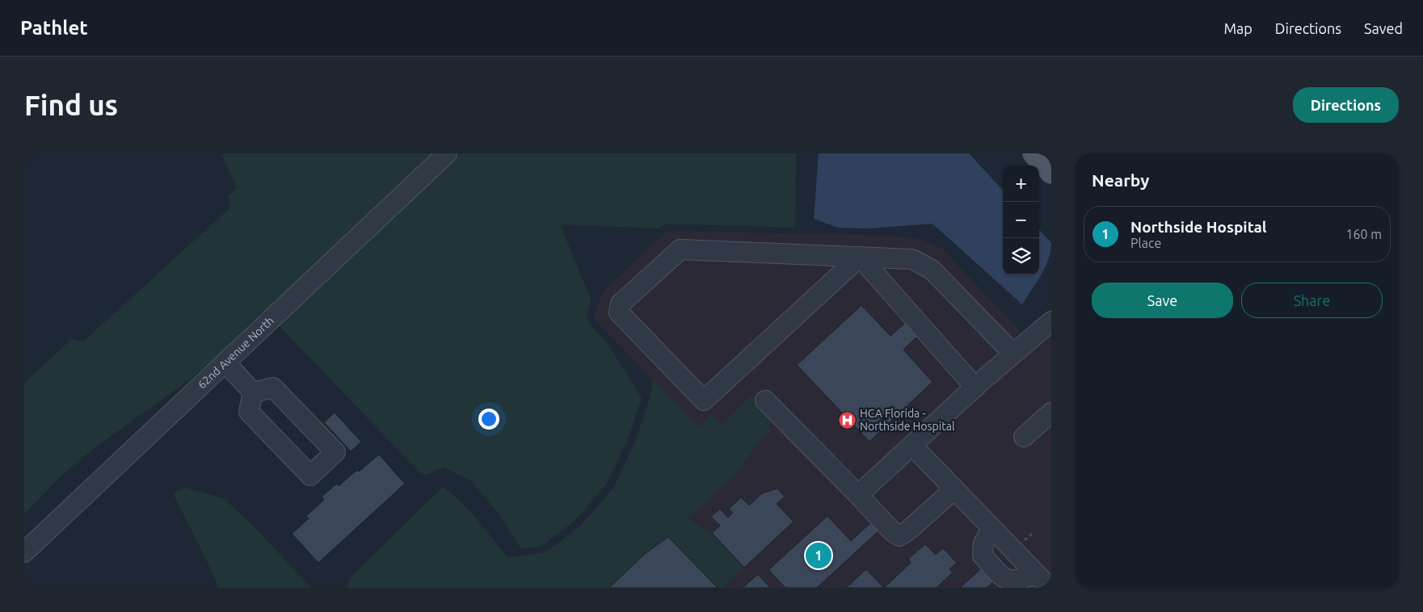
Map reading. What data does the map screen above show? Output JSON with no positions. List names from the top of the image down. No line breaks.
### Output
{"streets":{"street":["62nd Avenue North"]},"places":{"hospital":["HCA Florida - Northside Hospital"]},"page":{"header":"Pathlet","nav":["Map","Directions","Saved"],"buttons":["Directions",["Save","Share"]],"title":"Find us","heading":"Nearby","map_buttons":["+","−"],"list":[{"mark":"1","name":"Northside Hospital","note":"Place","value":"160 m"}],"pins":"1"}}
